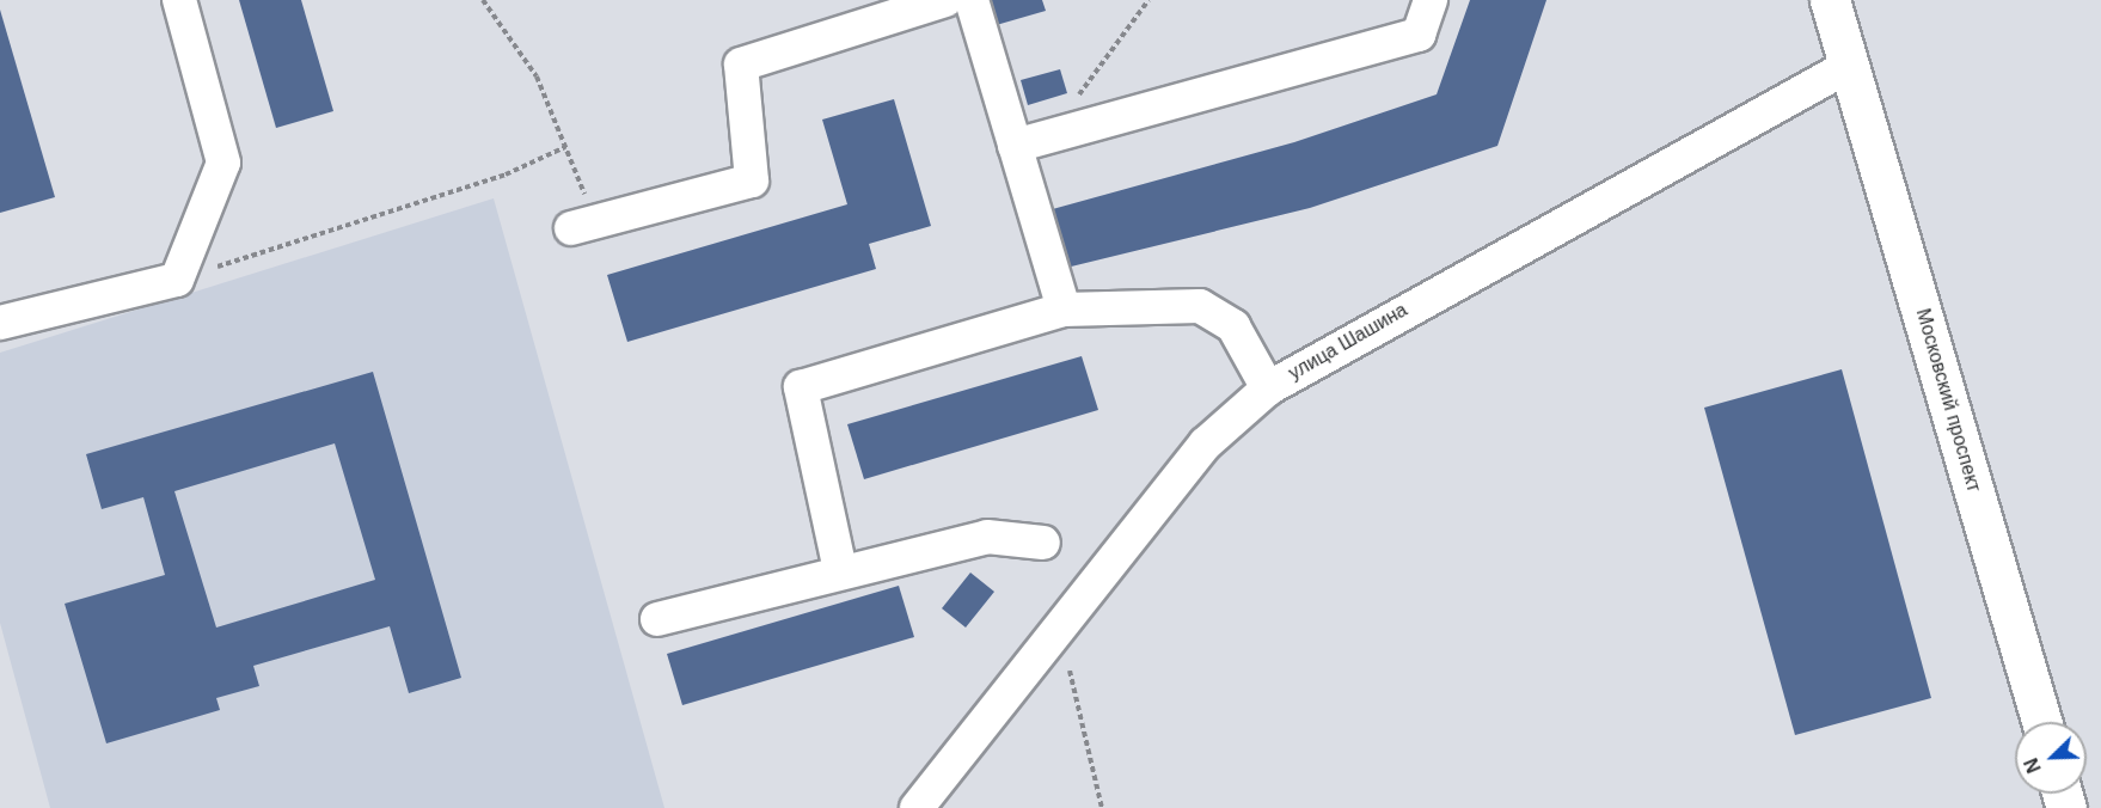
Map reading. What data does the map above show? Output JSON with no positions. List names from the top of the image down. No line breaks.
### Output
{"streets":{"main road":["Московский проспект"],"street":["улица Шашина"]},"crossings":[["улица Шашина","Московский проспект"]],"north":"bottom left"}
